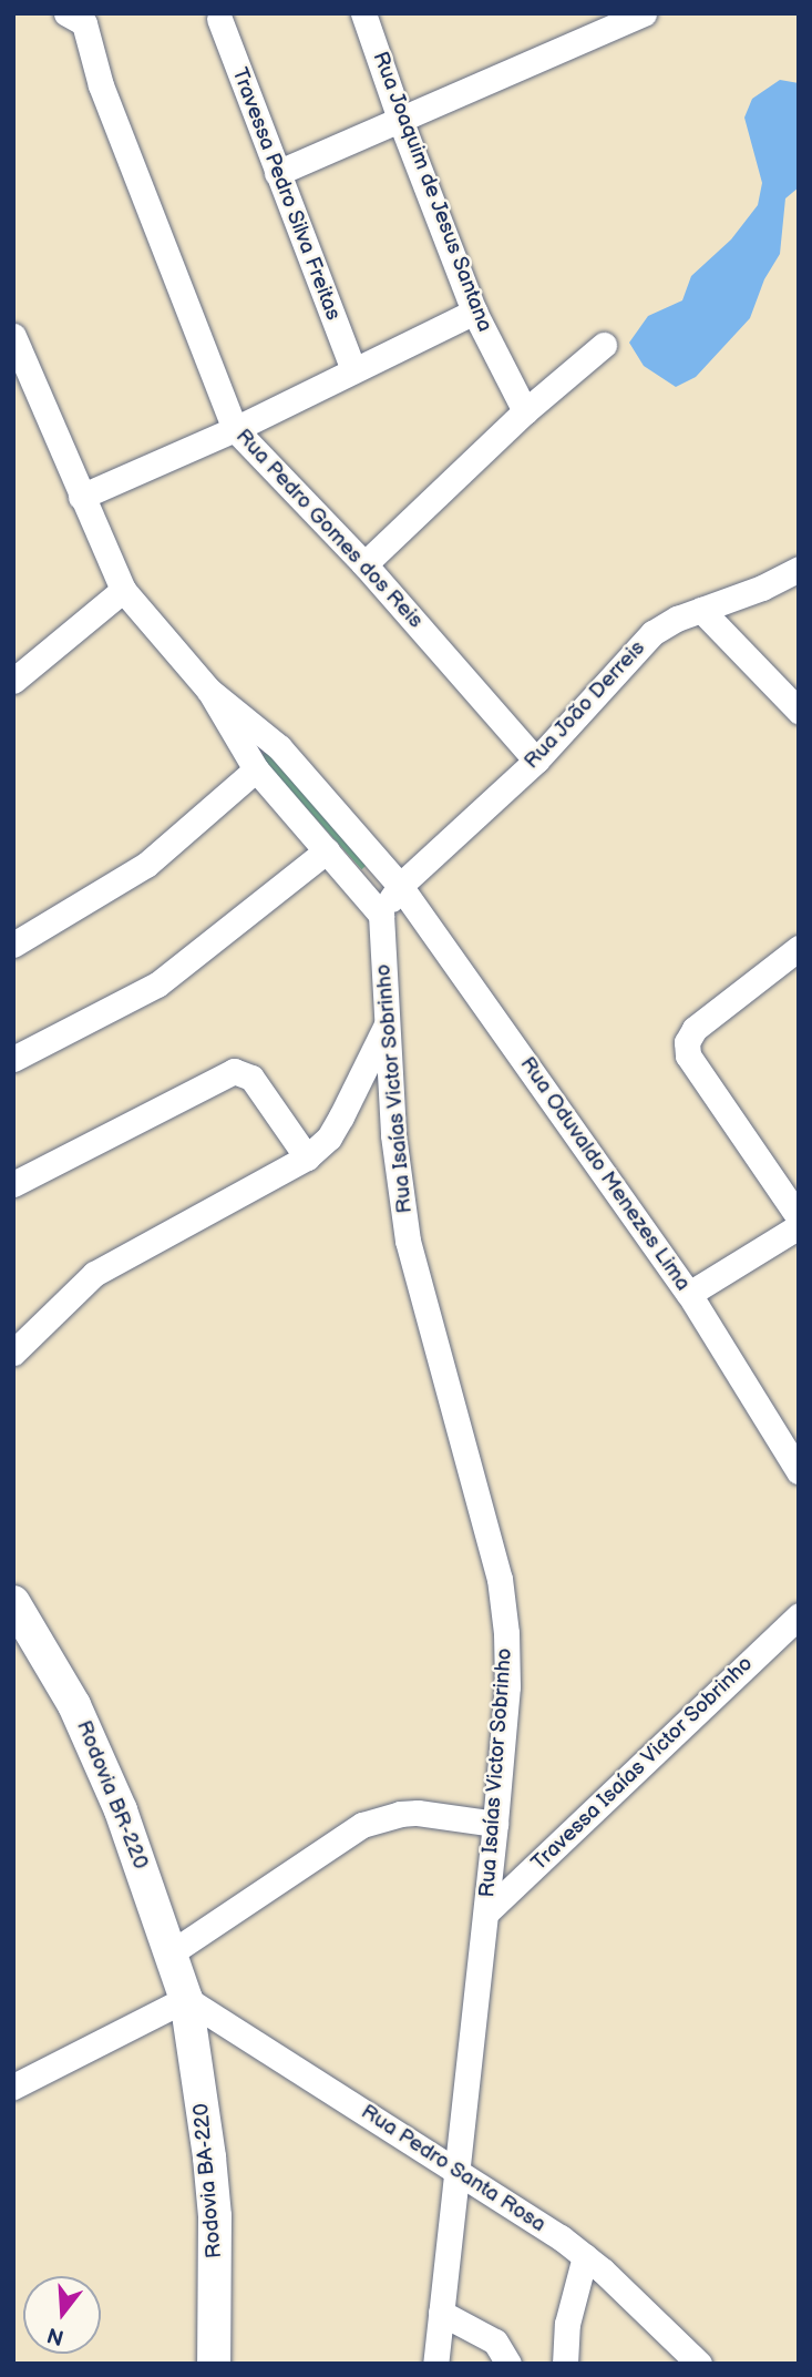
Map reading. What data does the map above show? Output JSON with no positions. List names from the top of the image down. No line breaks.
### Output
{"streets":{"main road":["Rodovia BR-220","Rodovia BA-220"],"street":["Rua Joaquim de Jesus Santana","Travessa Pedro Silva Freitas","Rua Pedro Gomes dos Reis","Rua João Derreis","Rua Isaías Victor Sobrinho","Rua Oduvaldo Menezes Lima","Travessa Isaías Victor Sobrinho","Rua Pedro Santa Rosa"]},"crossings":[["Rua Pedro Gomes dos Reis","Rua João Derreis"],["Rua João Derreis","Rua Isaías Victor Sobrinho"],["Rua João Derreis","Rua Oduvaldo Menezes Lima"],["Rua Isaías Victor Sobrinho","Travessa Isaías Victor Sobrinho"],["Rua Isaías Victor Sobrinho","Rua Pedro Santa Rosa"],["Rodovia BR-220","Rua Pedro Santa Rosa"],["Rodovia BR-220","Rodovia BA-220"],["Rua Pedro Santa Rosa","Rodovia BA-220"]],"north":"bottom"}
